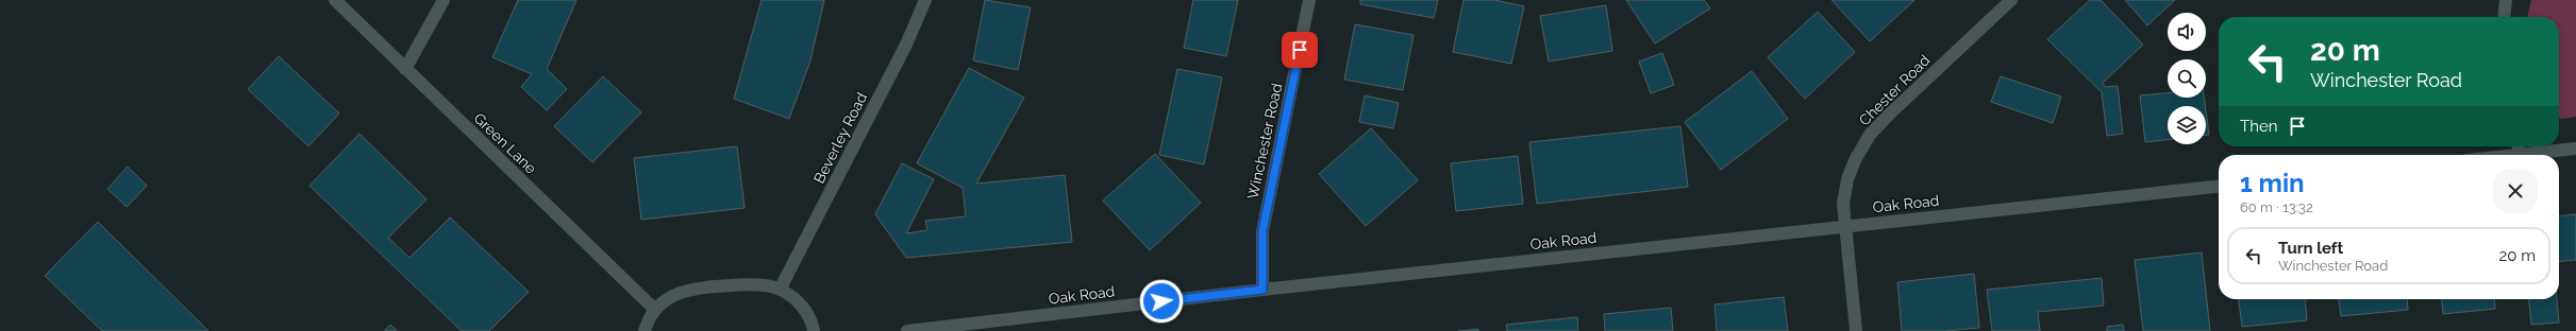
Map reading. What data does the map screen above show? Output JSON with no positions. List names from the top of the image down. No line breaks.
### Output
{"streets":{"street":["Chester Road","Beverley Road","Winchester Road","Green Lane","Oak Road"]},"crossings":[["Chester Road","Oak Road"],["Winchester Road","Oak Road"]],"page":{"turn":["20 m","Winchester Road"],"then":"Then","heading":["1 min","60 m · 13:32"],"list":[{"name":"Turn left","note":"Winchester Road","value":"20 m"}]}}
